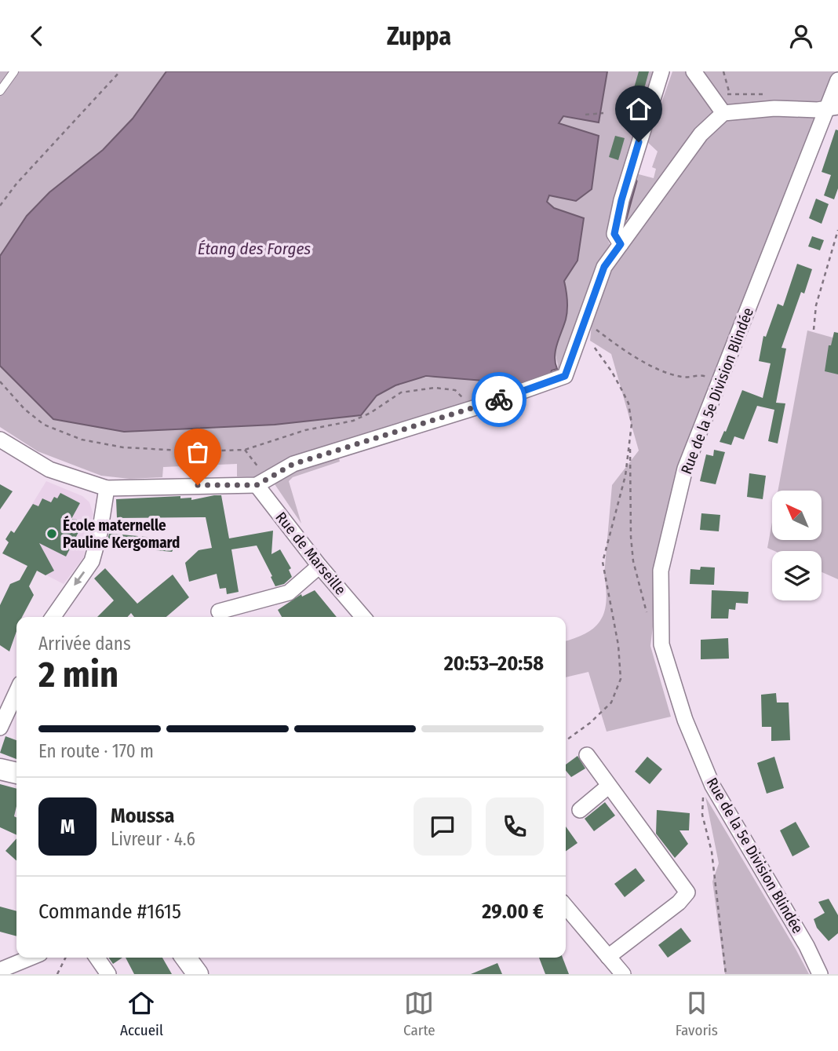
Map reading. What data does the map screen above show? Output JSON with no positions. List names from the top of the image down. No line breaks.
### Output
{"streets":{"street":["Rue de la 5e Division Blindée","Rue de Marseille"]},"water":["Étang des Forges"],"places":["École maternelle Pauline Kergomard"],"north":"top left","page":{"header":"Zuppa","heading":["2 min","Arrivée dans","20:53–20:58"],"panel":["Moussa","Livreur · 4.6","Commande #1615","29.00 €"],"bar":"En route · 170 m","round":"M","tabs":["Accueil","Carte","Favoris"]}}
